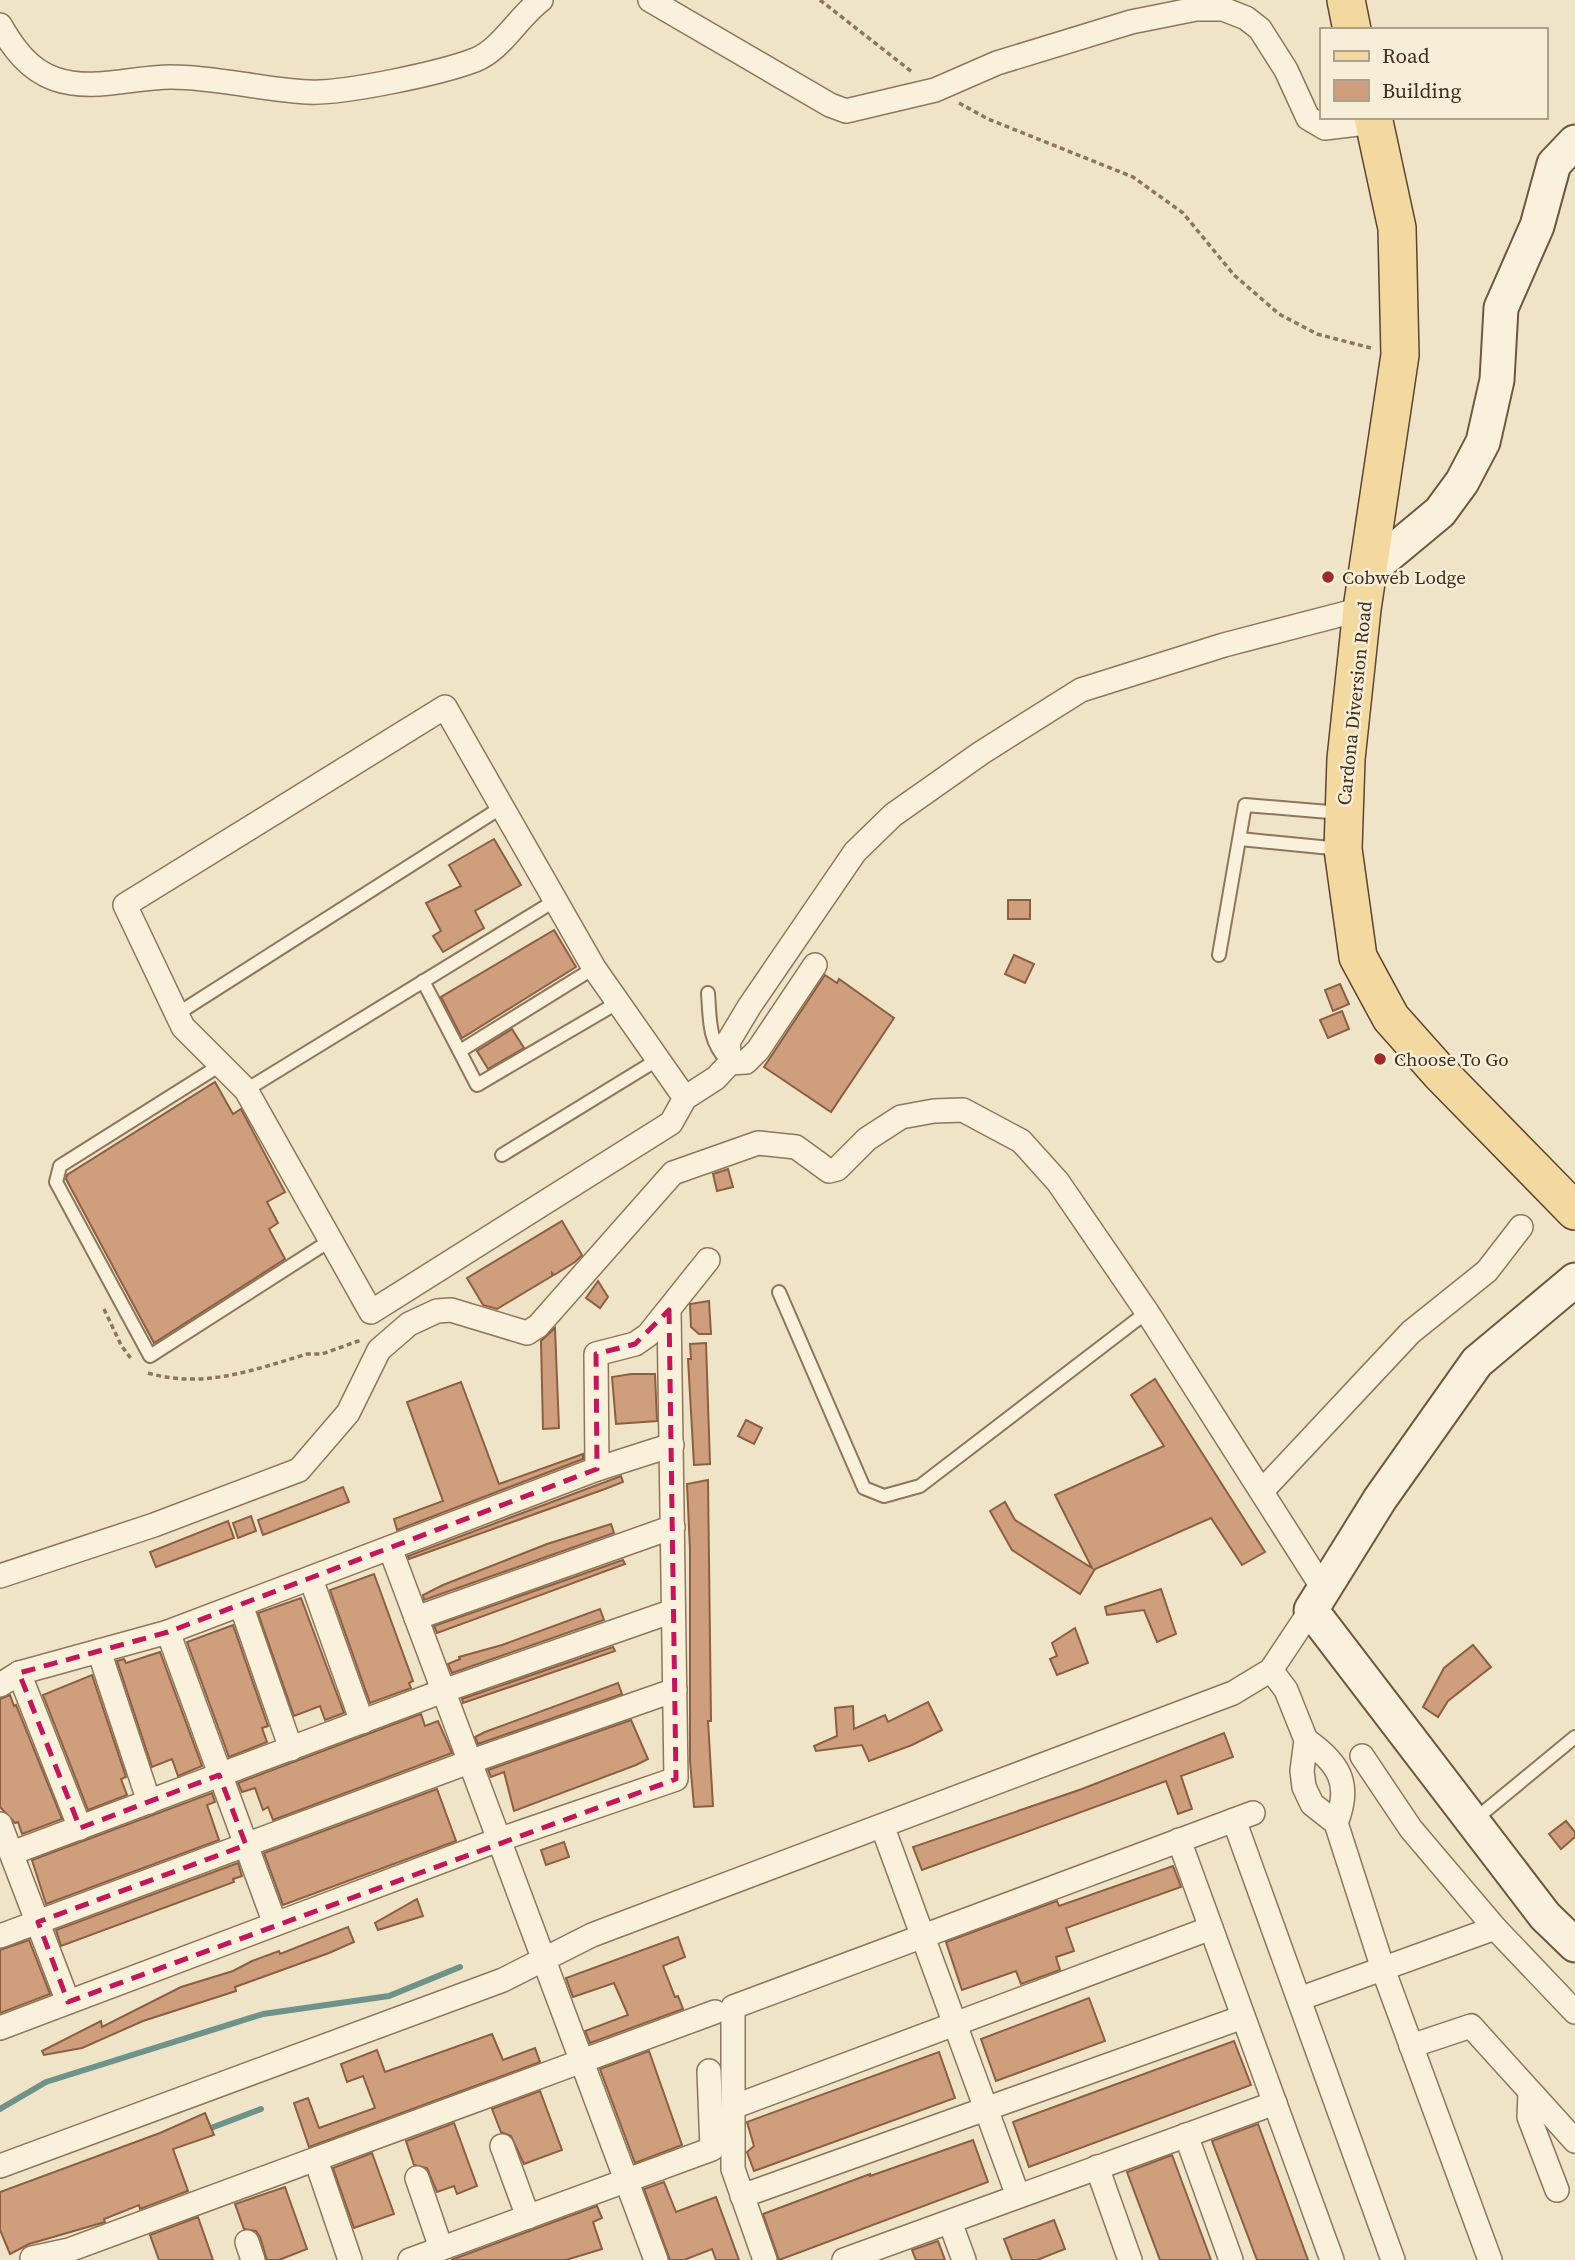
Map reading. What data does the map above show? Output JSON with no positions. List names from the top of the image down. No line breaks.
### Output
{"streets":{"main road":["Cardona Diversion Road"]},"places":["Cobweb Lodge","Choose To Go"],"legend":["Road","Building"]}
